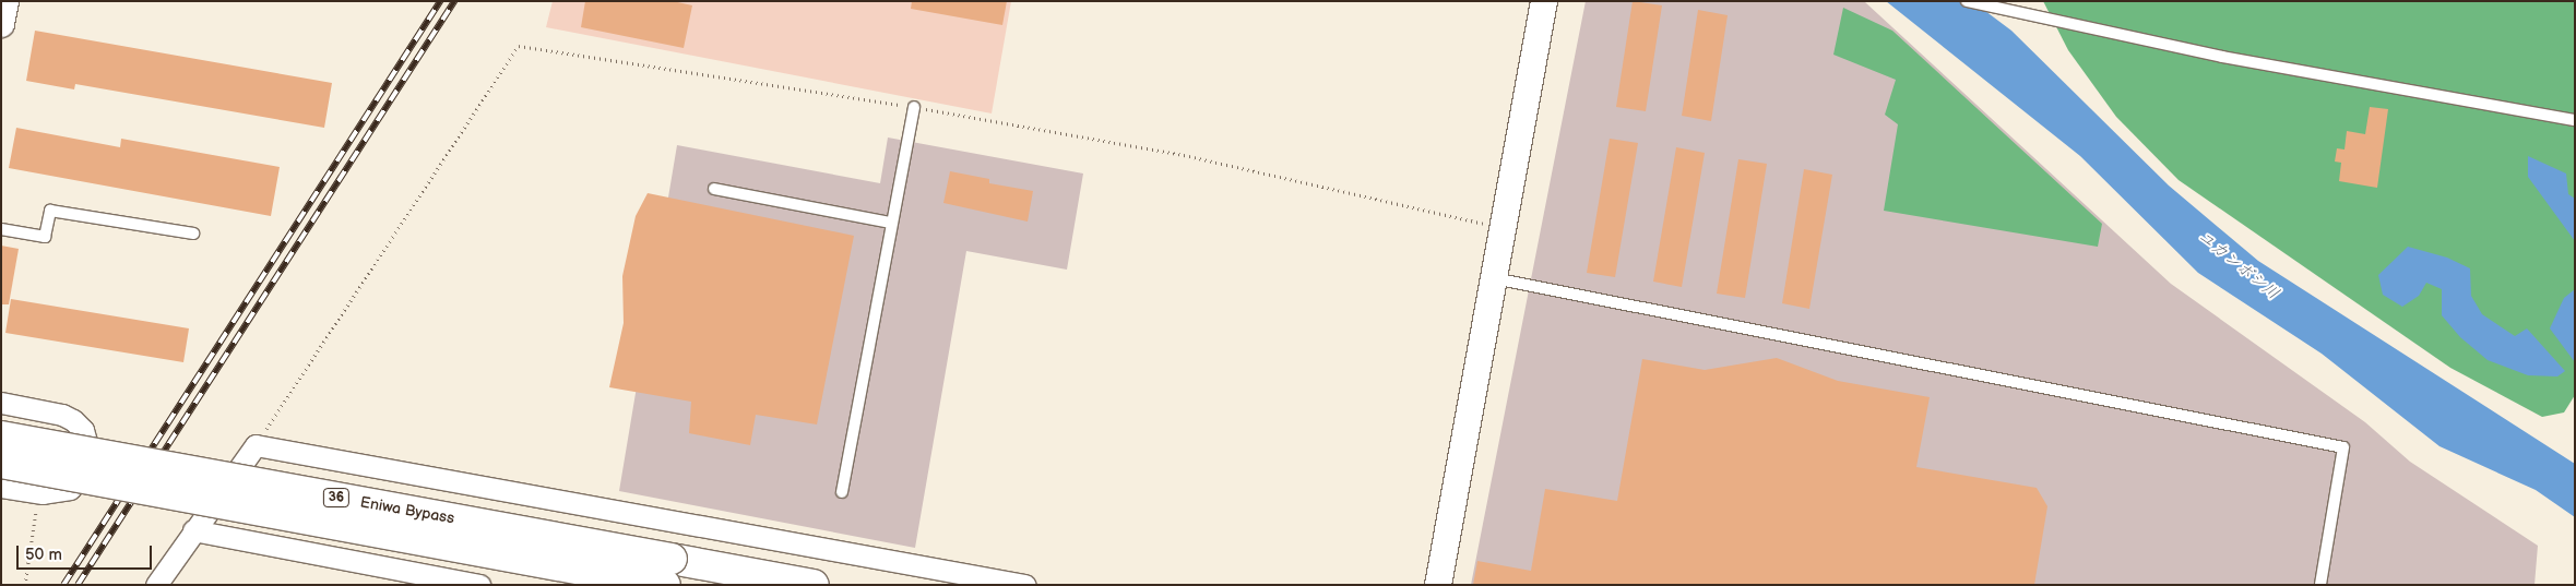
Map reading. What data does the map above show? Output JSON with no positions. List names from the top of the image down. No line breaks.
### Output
{"streets":{"highway":["36","Eniwa Bypass"]},"water":["ユカンボシ川"],"scale_bar":"50 m"}
